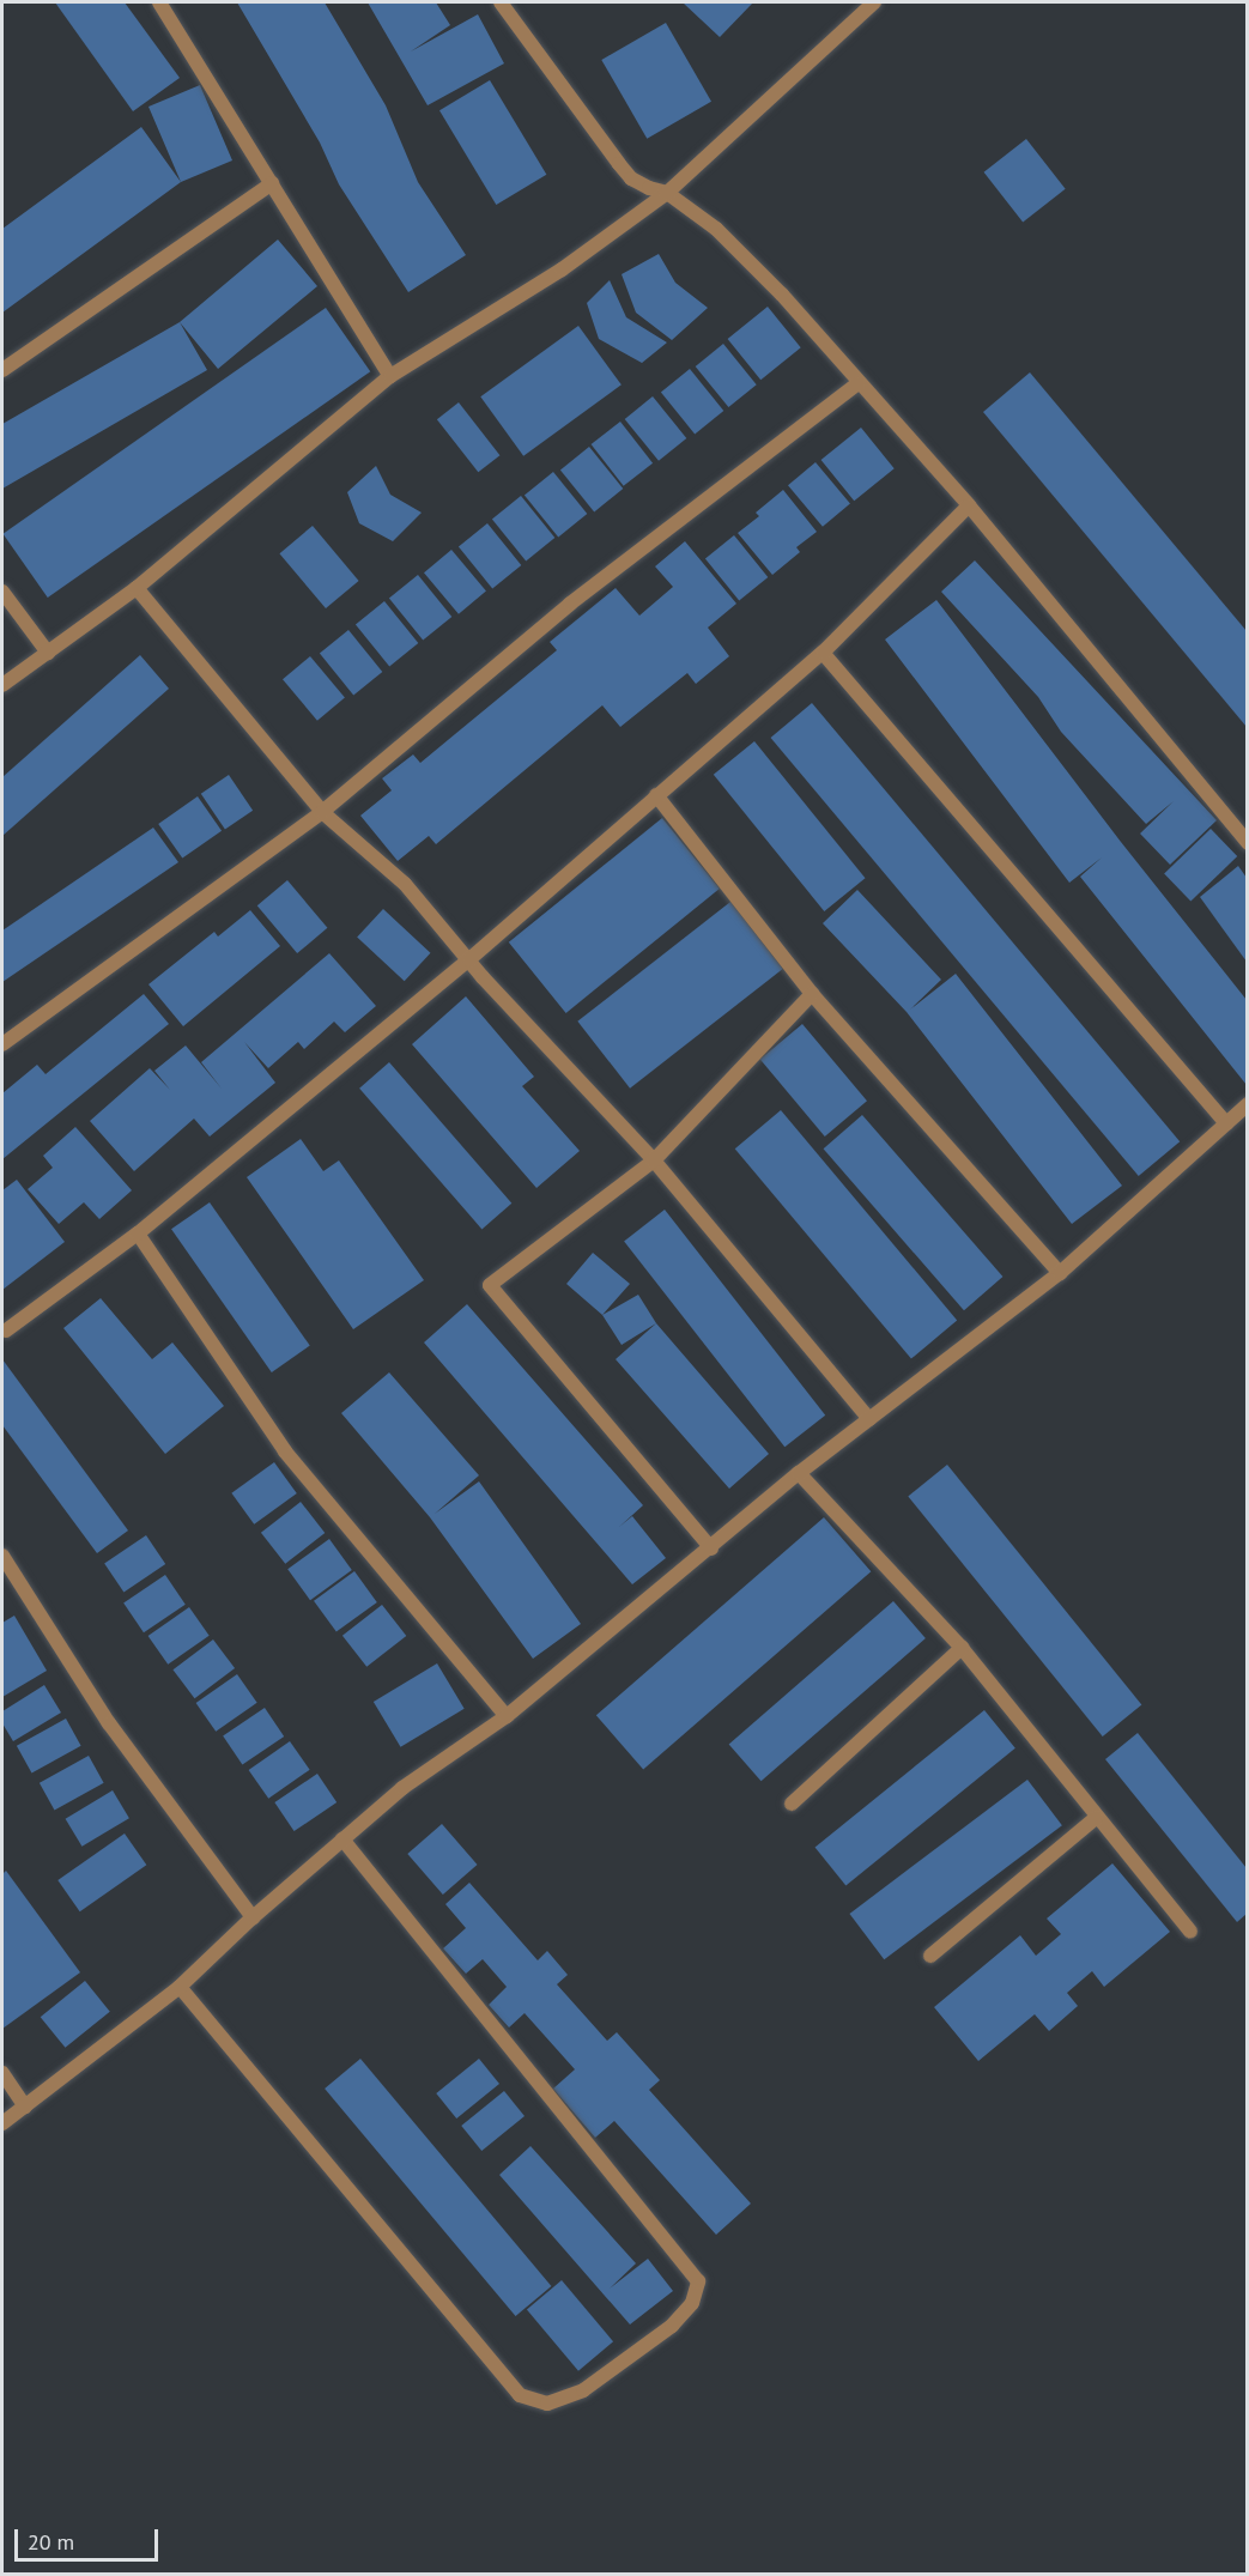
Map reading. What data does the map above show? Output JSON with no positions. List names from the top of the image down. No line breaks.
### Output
{"scale_bar":"20 m"}
